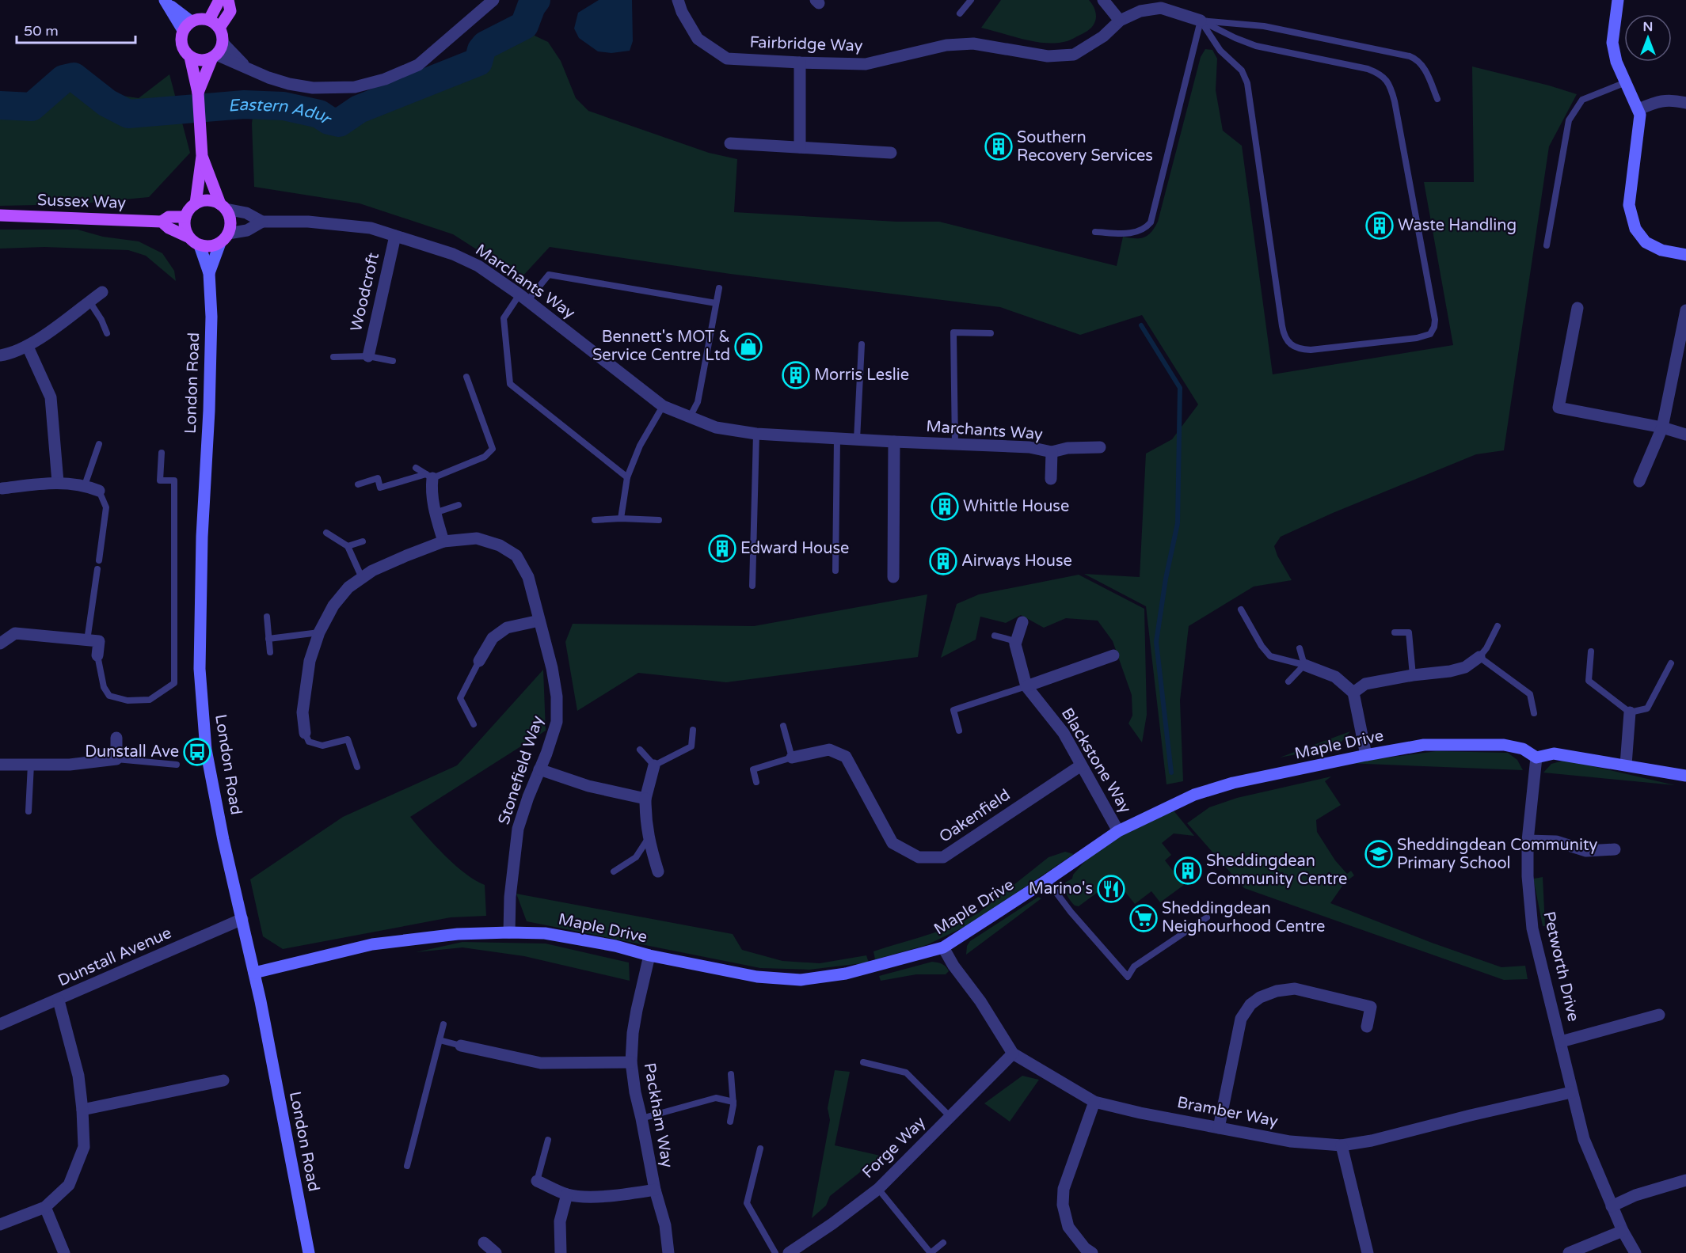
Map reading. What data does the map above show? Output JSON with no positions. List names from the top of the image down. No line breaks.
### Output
{"streets":{"main road":["Sussex Way"],"street":["Fairbridge Way","Marchants Way","Woodcroft","London Road","Maple Drive","Blackstone Way","Stonefield Way","Oakenfield","Dunstall Avenue","Petworth Drive","Bramber Way","Packham Way","Forge Way"]},"crossings":[["Sussex Way","Marchants Way"],["Sussex Way","London Road"],["Marchants Way","Woodcroft"],["Marchants Way","London Road"],["London Road","Maple Drive"],["London Road","Dunstall Avenue"],["Maple Drive","Blackstone Way"],["Maple Drive","Stonefield Way"],["Maple Drive","Petworth Drive"],["Maple Drive","Bramber Way"],["Maple Drive","Packham Way"],["Blackstone Way","Oakenfield"],["Petworth Drive","Bramber Way"],["Bramber Way","Forge Way"]],"water":["Eastern Adur"],"places":{"building":["Southern Recovery Services","Waste Handling","Morris Leslie","Whittle House","Edward House","Airways House","Sheddingdean Community Centre"],"shop":["Bennett's MOT & Service Centre Ltd"],"bus stop":["Dunstall Ave"],"school or university":["Sheddingdean Community Primary School"],"restaurant":["Marino's"],"supermarket":["Sheddingdean Neighourhood Centre"]},"scale_bar":"50 m","north":"top"}
